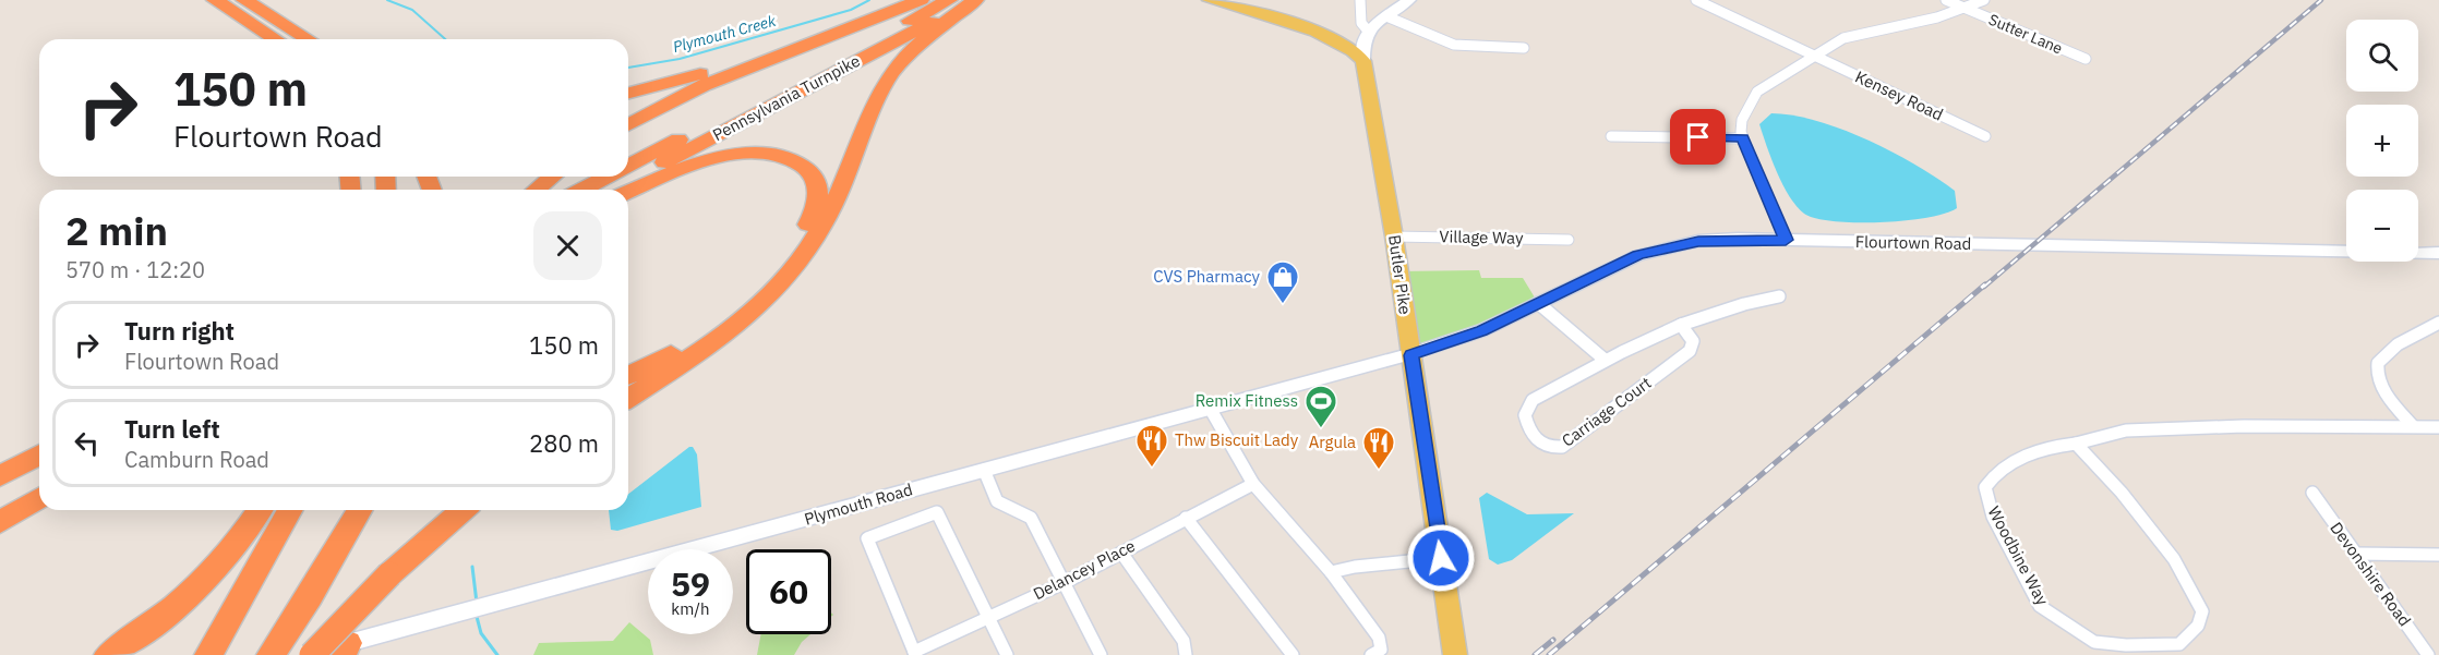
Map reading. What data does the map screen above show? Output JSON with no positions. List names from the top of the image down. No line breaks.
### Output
{"streets":{"highway":["Pennsylvania Turnpike"],"main road":["Flourtown Road","Butler Pike","Plymouth Road"],"street":["Sutter Lane","Kensey Road","Village Way","Carriage Court","Woodbine Way","Delancey Place","Devonshire Road"]},"crossings":[["Village Way","Butler Pike"],["Flourtown Road","Butler Pike"],["Flourtown Road","Plymouth Road"],["Butler Pike","Plymouth Road"]],"water":["Plymouth Creek"],"places":{"shop":["CVS Pharmacy"],"sports":["Remix Fitness"],"restaurant":["Thw Biscuit Lady","Argula"]},"page":{"map_buttons":["+","−"],"turn":["150 m","Flourtown Road"],"heading":["2 min","570 m · 12:20"],"list":[{"name":"Turn right","note":"Flourtown Road","value":"150 m"},{"name":"Turn left","note":"Camburn Road","value":"280 m"}],"speed":"59 km/h","limit":"60"}}
